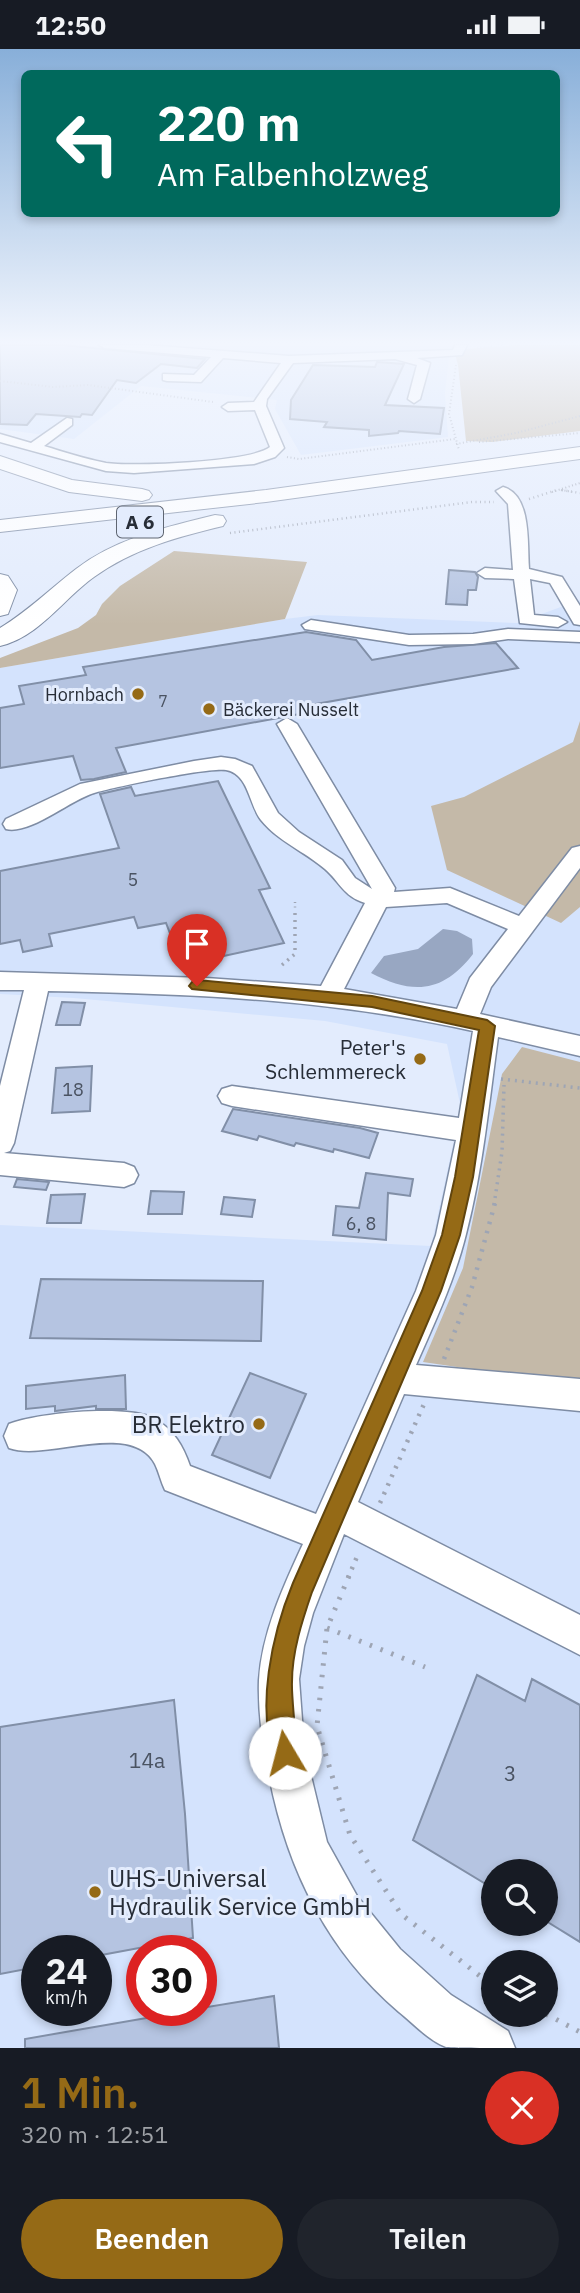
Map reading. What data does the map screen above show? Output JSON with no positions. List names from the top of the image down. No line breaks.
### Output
{"streets":{"highway":["A 6"]},"places":["Hornbach","Bäckerei Nusselt","Peter's Schlemmereck","BR Elektro","UHS-Universal Hydraulik Service GmbH"],"house_numbers":["7","5","18","6, 8","14a","3"],"page":{"status":"12:50","turn":["220 m","Am Falbenholzweg"],"speed":"24 km/h","limit":"30","heading":["1 Min.","320 m · 12:51"],"buttons":["Beenden","Teilen"]}}
